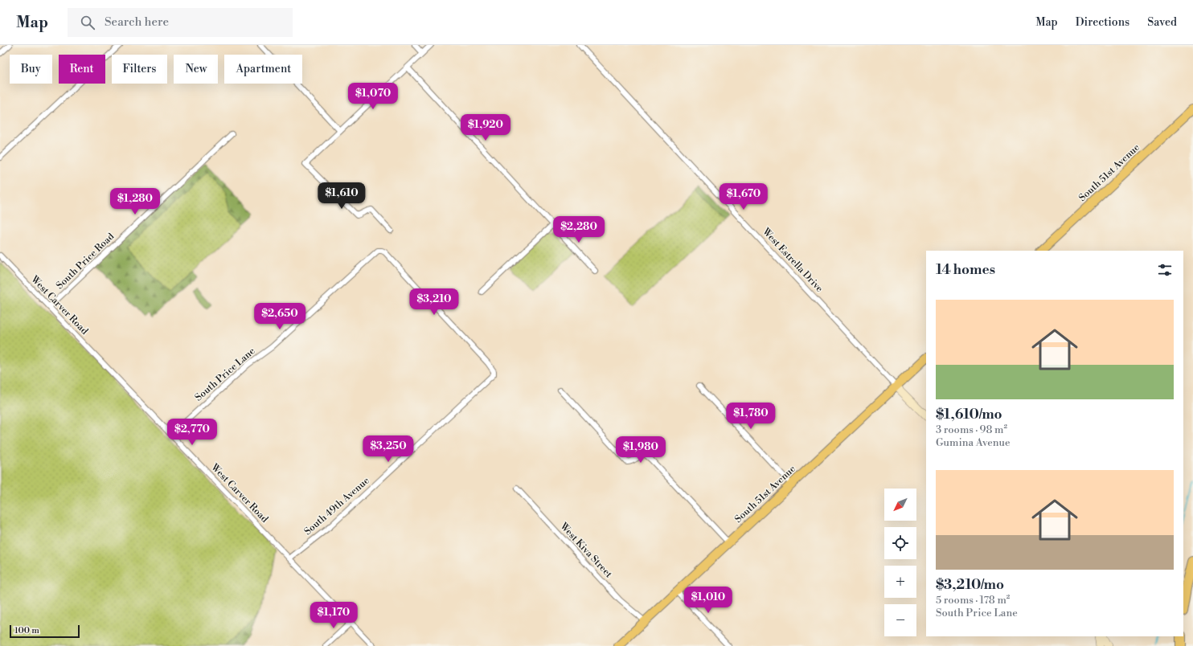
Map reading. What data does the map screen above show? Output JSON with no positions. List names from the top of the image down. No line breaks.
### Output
{"streets":{"main road":["South 51st Avenue","West Estrella Drive"],"street":["South Price Road","West Carver Road","South Price Lane","South 49th Avenue","West Kiva Street"]},"crossings":[["South 51st Avenue","West Estrella Drive"],["South 51st Avenue","West Kiva Street"],["South Price Road","West Carver Road"],["West Carver Road","South Price Lane"],["West Carver Road","South 49th Avenue"],["South Price Lane","South 49th Avenue"]],"scale_bar":"100 m","north":"bottom left","page":{"header":"Map","search":"Search here","nav":["Map","Directions","Saved"],"chip":["Buy","Rent","Filters","New","Apartment"],"price":["$1,070","$1,920","$1,610","$1,670","$1,280","$2,280","$3,210","$2,650","$1,780","$2,770","$3,250","$1,980","$1,010","$1,170"],"heading":"14 homes","list":[{"name":"$1,610/mo","note":"3 rooms · 98 m² · Gumina Avenue"},{"name":"$3,210/mo","note":"5 rooms · 178 m² · South Price Lane"}],"map_buttons":["+","−"],"scale":"100 m"}}
